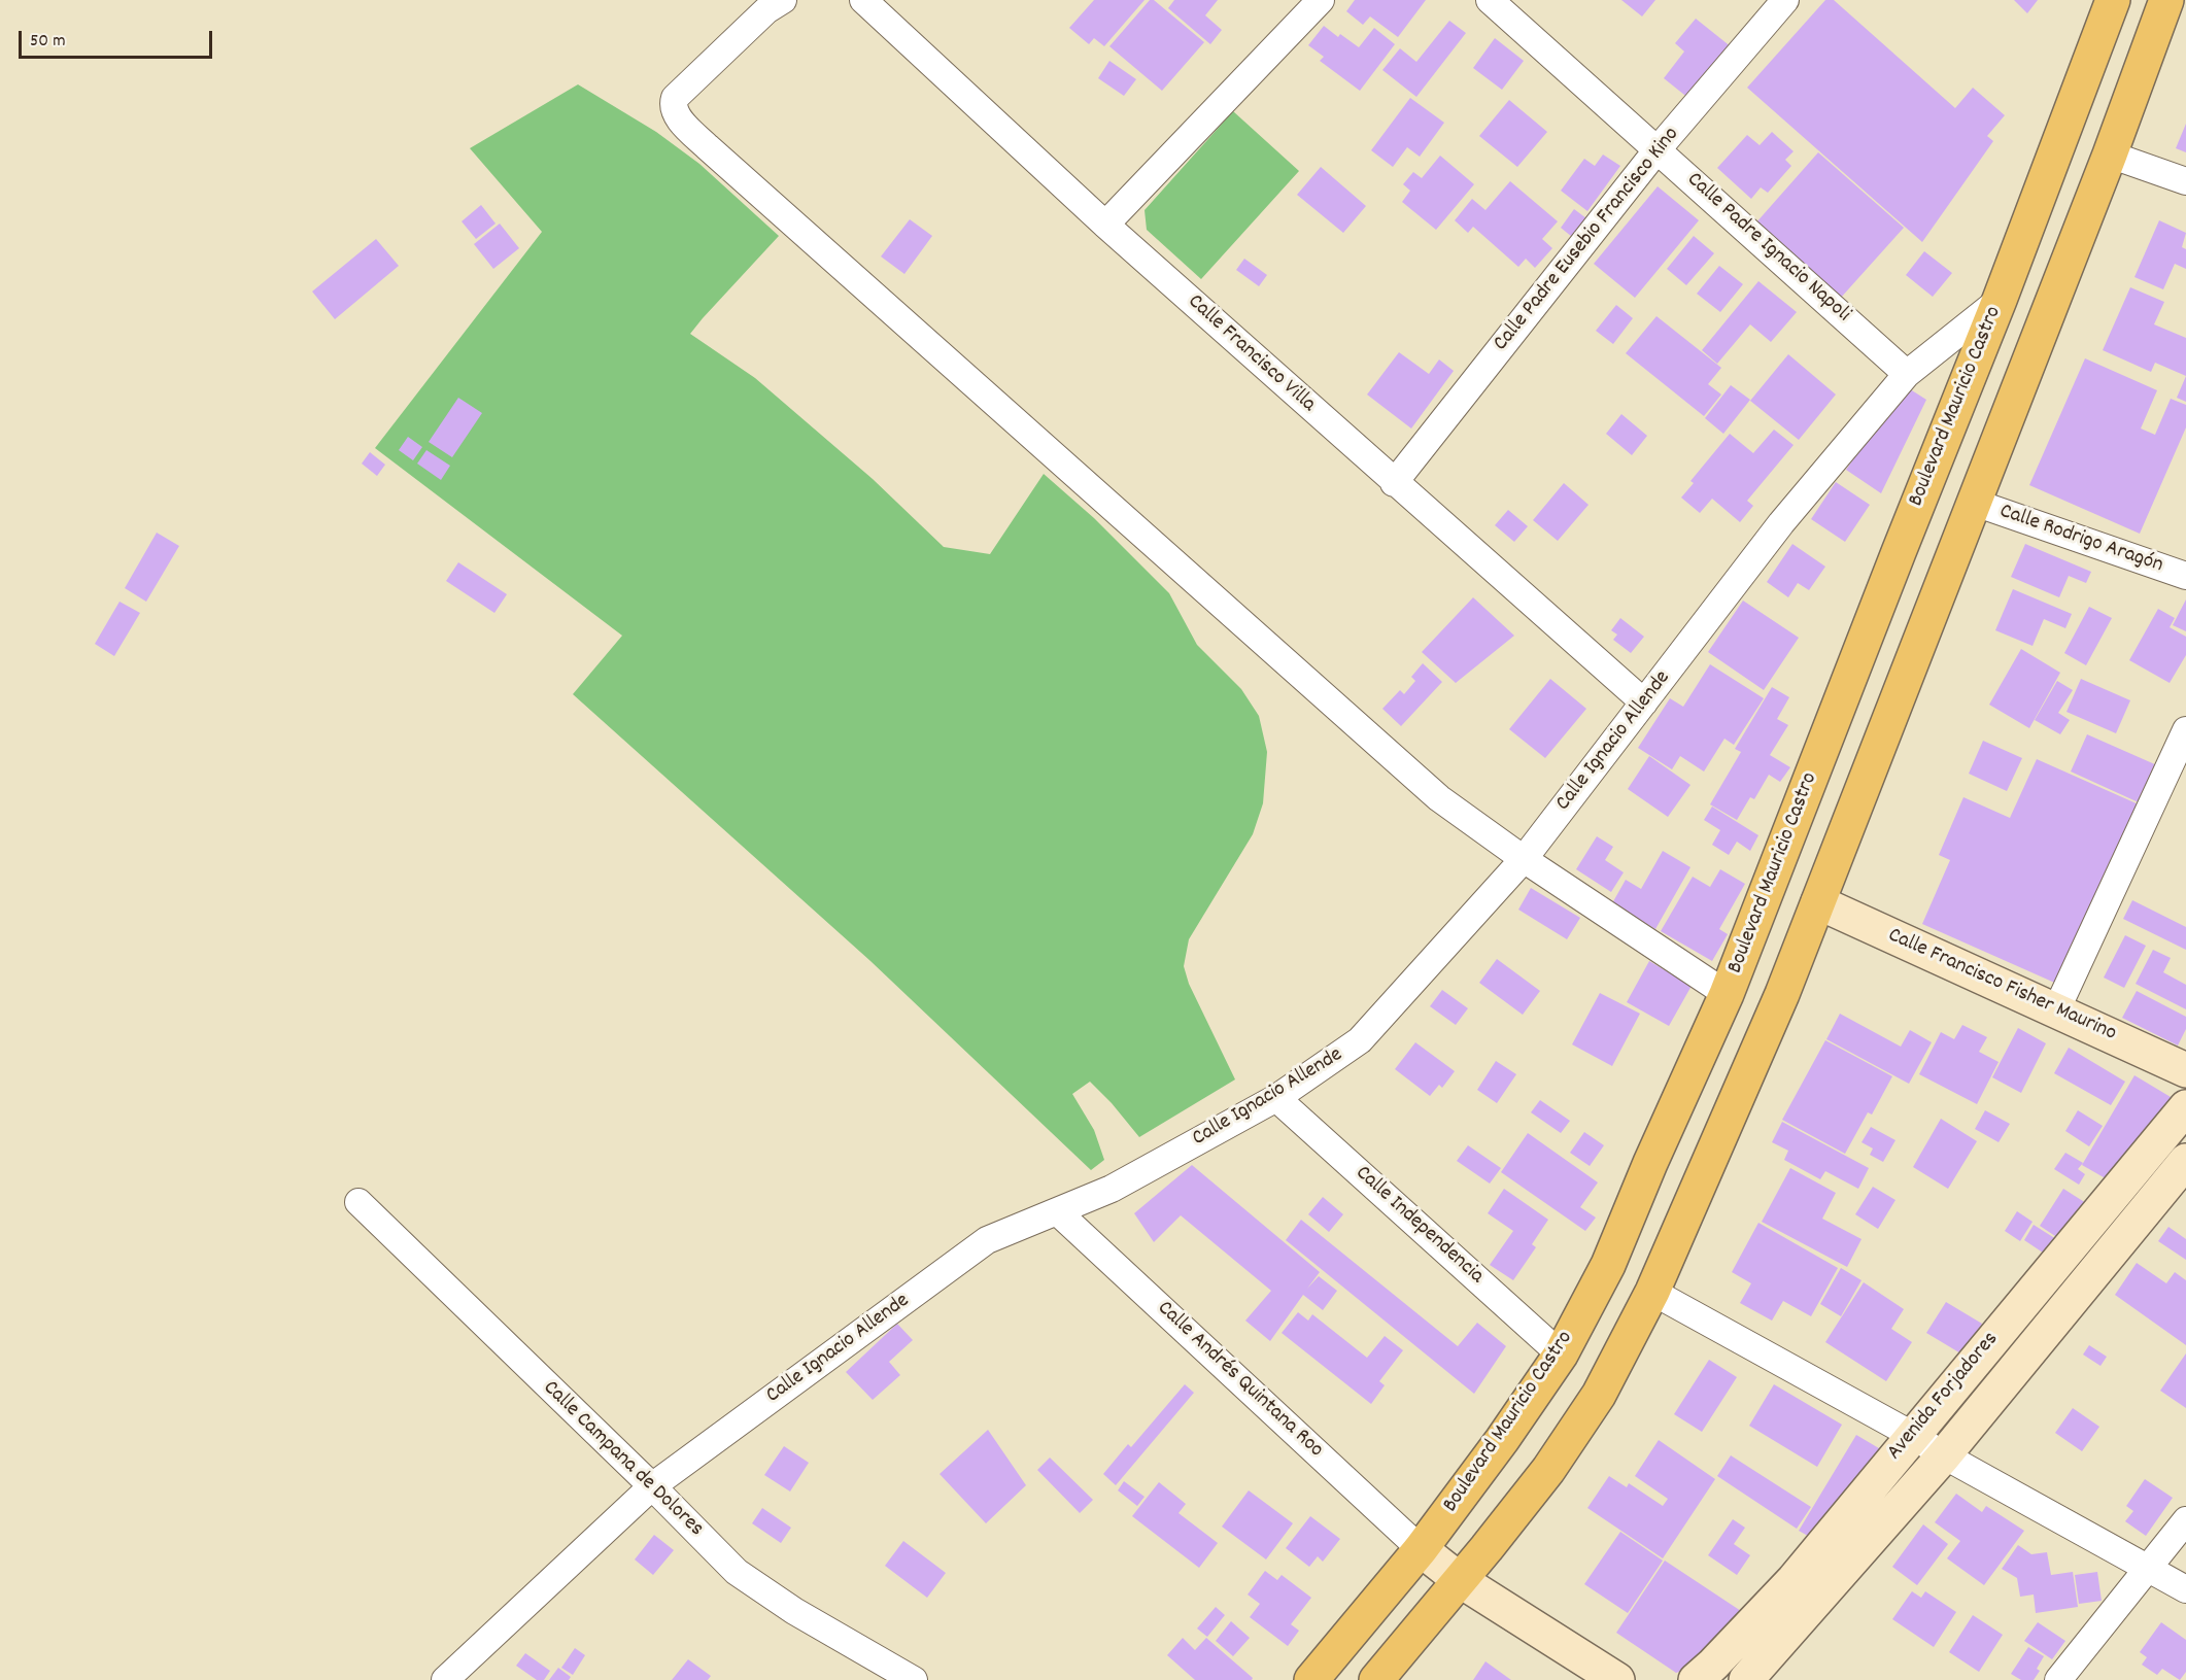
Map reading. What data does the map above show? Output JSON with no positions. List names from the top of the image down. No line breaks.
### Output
{"streets":{"main road":["Boulevard Mauricio Castro","Calle Francisco Fisher Maurino","Avenida Forjadores"],"street":["Calle Padre Eusebio Francisco Kino","Calle Padre Ignacio Napoli","Calle Francisco Villa","Calle Rodrigo Aragón","Calle Ignacio Allende","Calle Independencia","Calle Andrés Quintana Roo","Calle Campana de Dolores"]},"crossings":[["Calle Padre Eusebio Francisco Kino","Calle Padre Ignacio Napoli"],["Calle Padre Eusebio Francisco Kino","Calle Francisco Villa"],["Calle Padre Ignacio Napoli","Calle Ignacio Allende"],["Calle Francisco Villa","Calle Ignacio Allende"],["Boulevard Mauricio Castro","Calle Ignacio Allende"],["Boulevard Mauricio Castro","Calle Independencia"],["Boulevard Mauricio Castro","Calle Andrés Quintana Roo"],["Calle Ignacio Allende","Calle Independencia"],["Calle Ignacio Allende","Calle Andrés Quintana Roo"],["Calle Ignacio Allende","Calle Campana de Dolores"]],"scale_bar":"50 m"}
